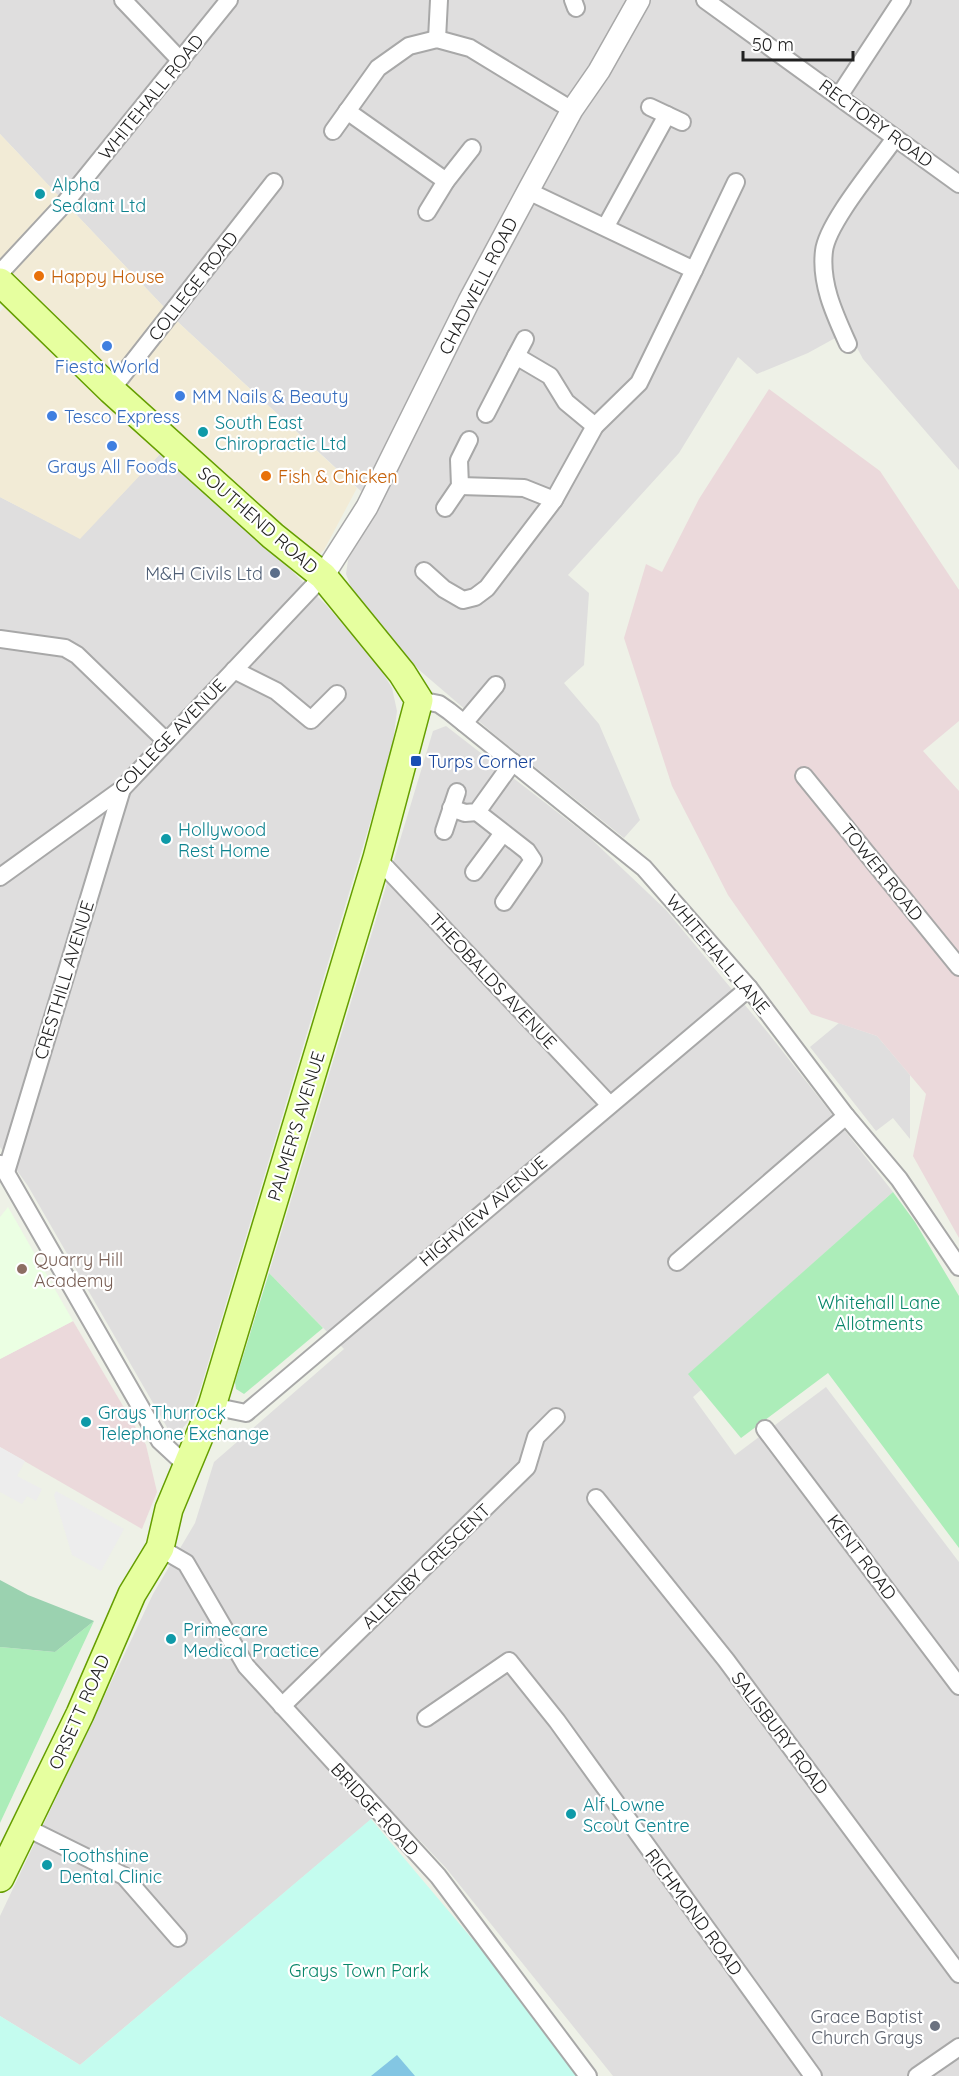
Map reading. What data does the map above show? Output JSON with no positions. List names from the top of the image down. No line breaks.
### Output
{"streets":{"main road":["SOUTHEND ROAD","PALMER'S AVENUE","ORSETT ROAD"],"street":["WHITEHALL ROAD","RECTORY ROAD","COLLEGE ROAD","CHADWELL ROAD","COLLEGE AVENUE","TOWER ROAD","WHITEHALL LANE","CRESTHILL AVENUE","THEOBALDS AVENUE","HIGHVIEW AVENUE","KENT ROAD","ALLENBY CRESCENT","SALISBURY ROAD","BRIDGE ROAD","RICHMOND ROAD"]},"crossings":[["COLLEGE ROAD","SOUTHEND ROAD"],["CHADWELL ROAD","SOUTHEND ROAD"],["CHADWELL ROAD","COLLEGE AVENUE"],["SOUTHEND ROAD","COLLEGE AVENUE"],["SOUTHEND ROAD","WHITEHALL LANE"],["SOUTHEND ROAD","PALMER'S AVENUE"],["COLLEGE AVENUE","CRESTHILL AVENUE"],["WHITEHALL LANE","PALMER'S AVENUE"],["WHITEHALL LANE","HIGHVIEW AVENUE"],["THEOBALDS AVENUE","PALMER'S AVENUE"],["THEOBALDS AVENUE","HIGHVIEW AVENUE"],["PALMER'S AVENUE","HIGHVIEW AVENUE"],["PALMER'S AVENUE","ORSETT ROAD"],["PALMER'S AVENUE","BRIDGE ROAD"],["ALLENBY CRESCENT","BRIDGE ROAD"],["ORSETT ROAD","BRIDGE ROAD"]],"parks":["Whitehall Lane Allotments","Grays Town Park"],"places":{"other":["Alpha Sealant Ltd","Happy House","Fiesta World","MM Nails & Beauty","Tesco Express","South East Chiropractic Ltd","Grays All Foods","Fish & Chicken","M&H Civils Ltd","Hollywood Rest Home","Quarry Hill Academy","Grays Thurrock Telephone Exchange","Primecare Medical Practice","Alf Lowne Scout Centre","Toothshine Dental Clinic","Grace Baptist Church Grays"],"transit":["Turps Corner"]},"scale_bar":"50 m"}
